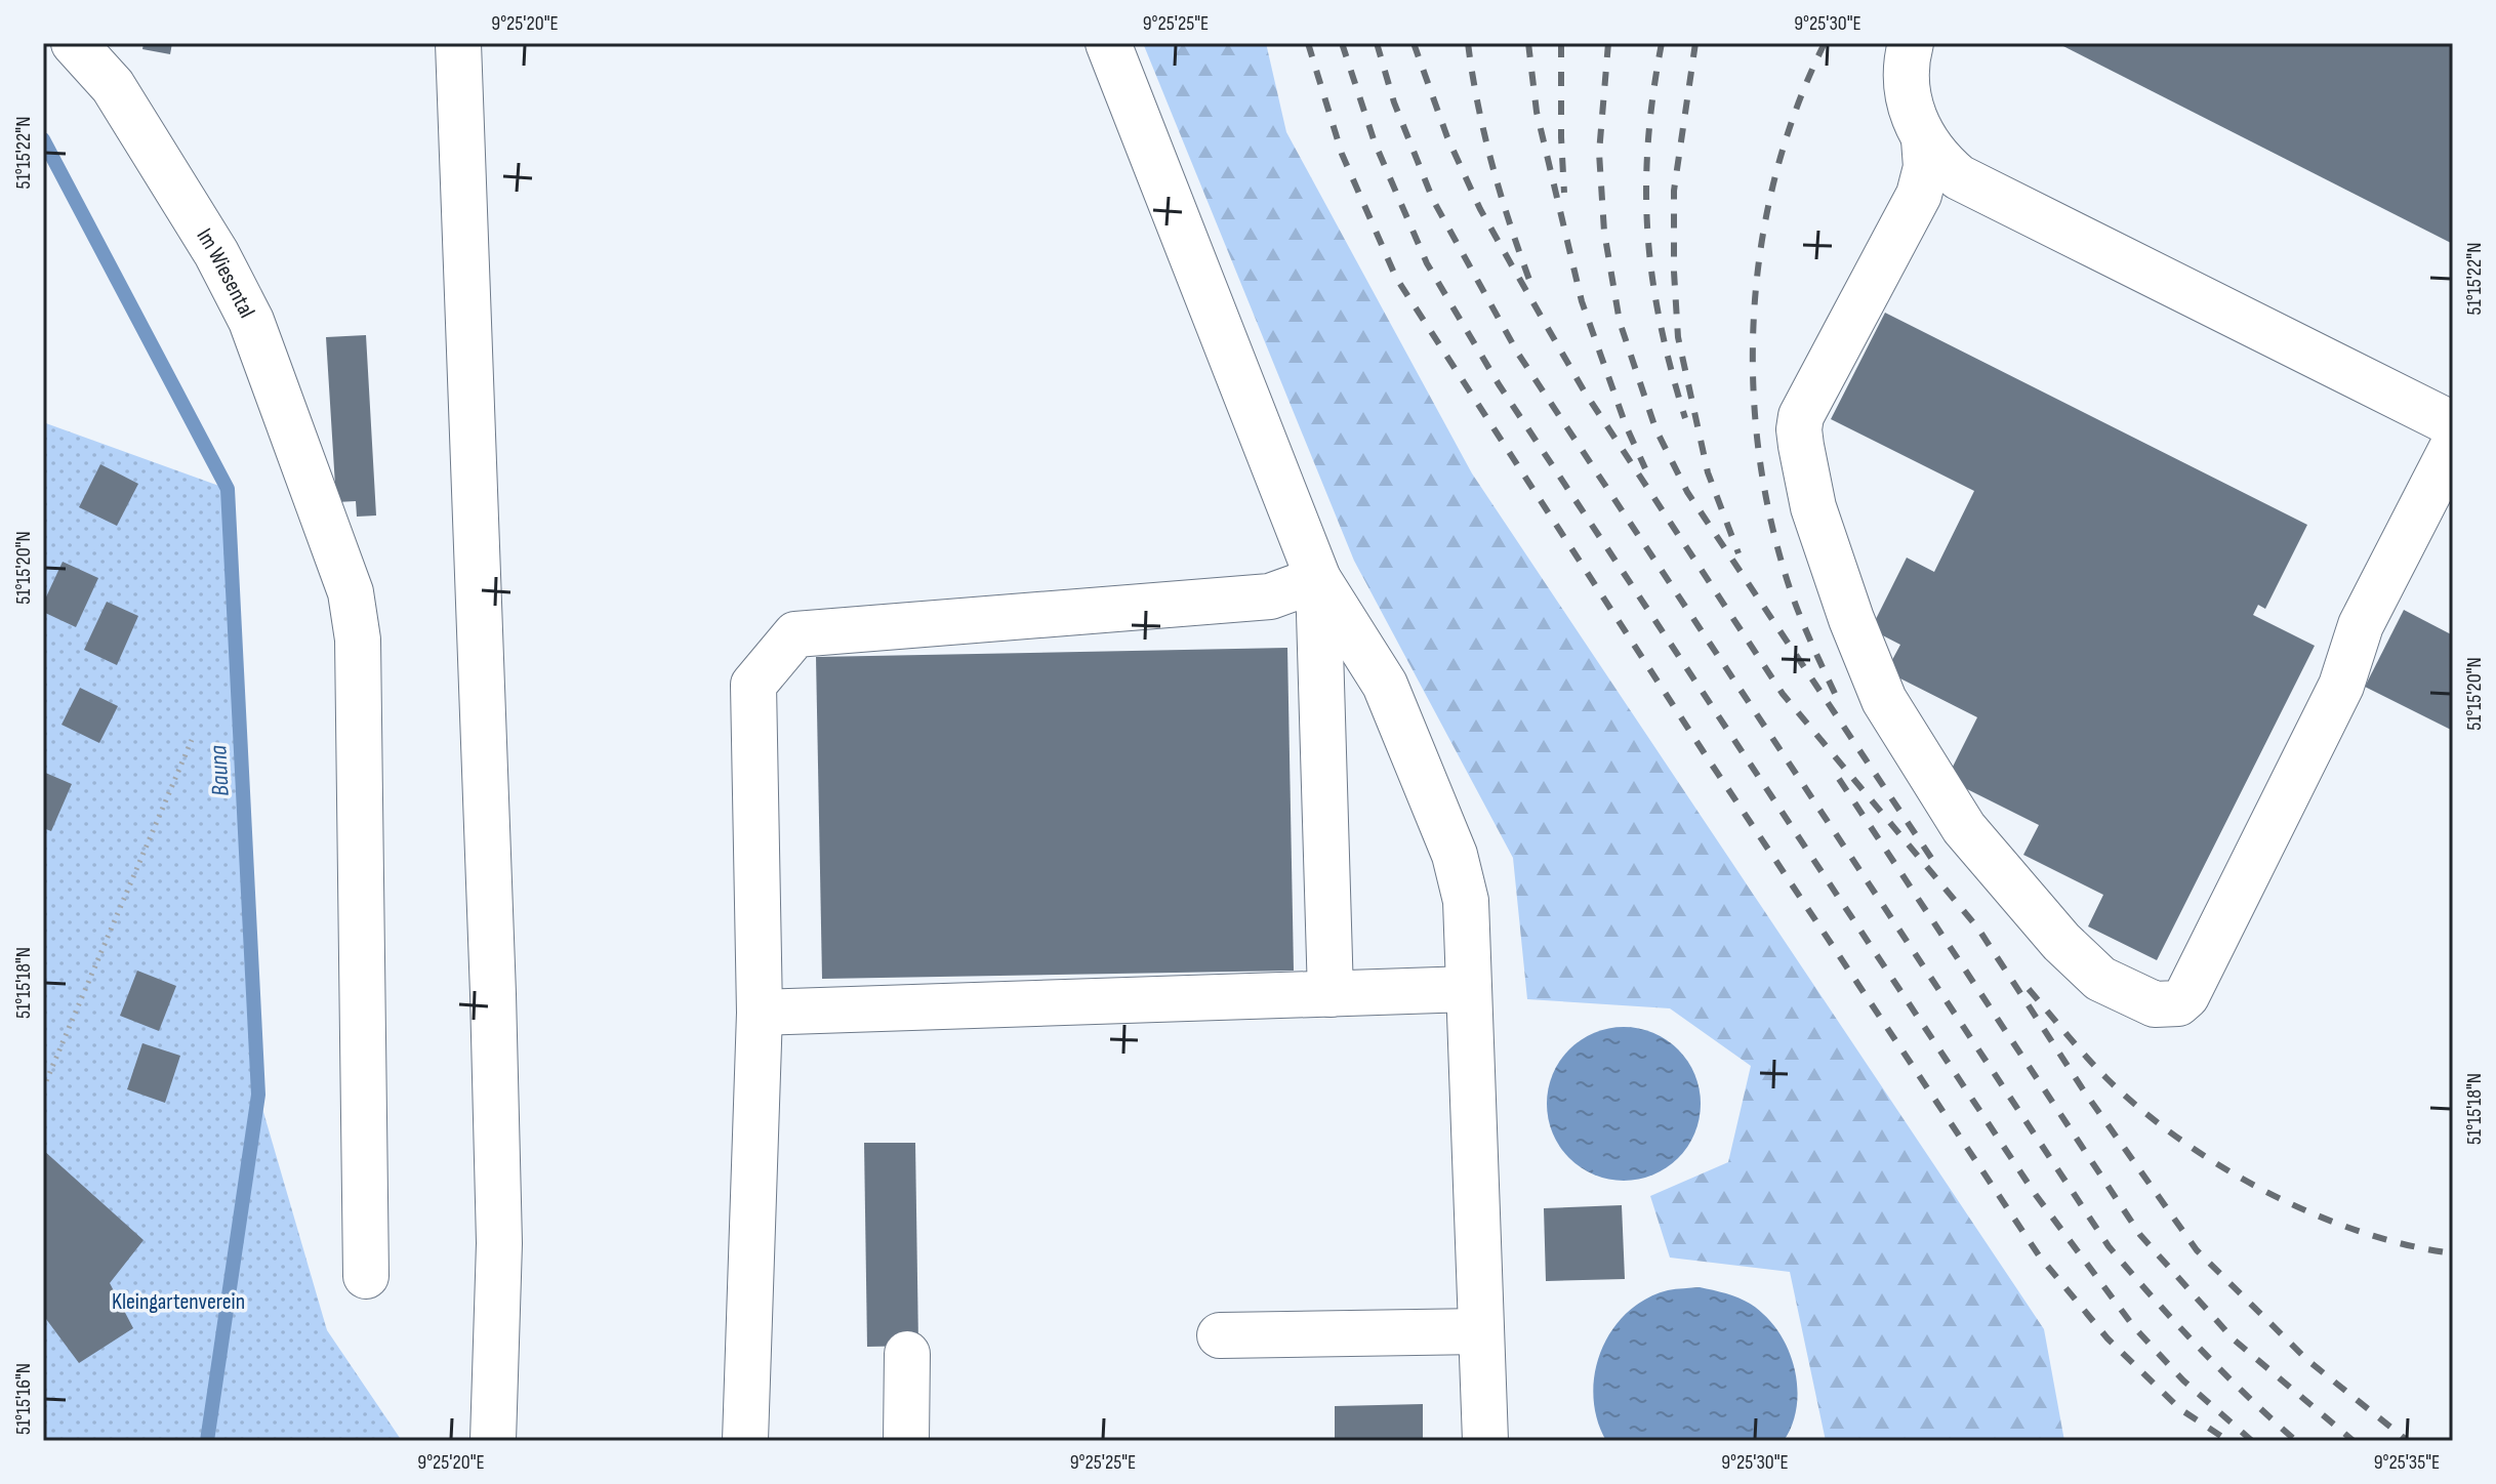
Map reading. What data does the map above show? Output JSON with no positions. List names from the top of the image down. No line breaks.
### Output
{"streets":{"main road":["Im Wiesental"]},"water":["Bauna"],"parks":["Kleingartenverein"],"coordinates":["9°25'20\"E","9°25'25\"E","9°25'30\"E","51°15'22\"N","51°15'20\"N","51°15'18\"N","51°15'16\"N","9°25'35\"E"]}
